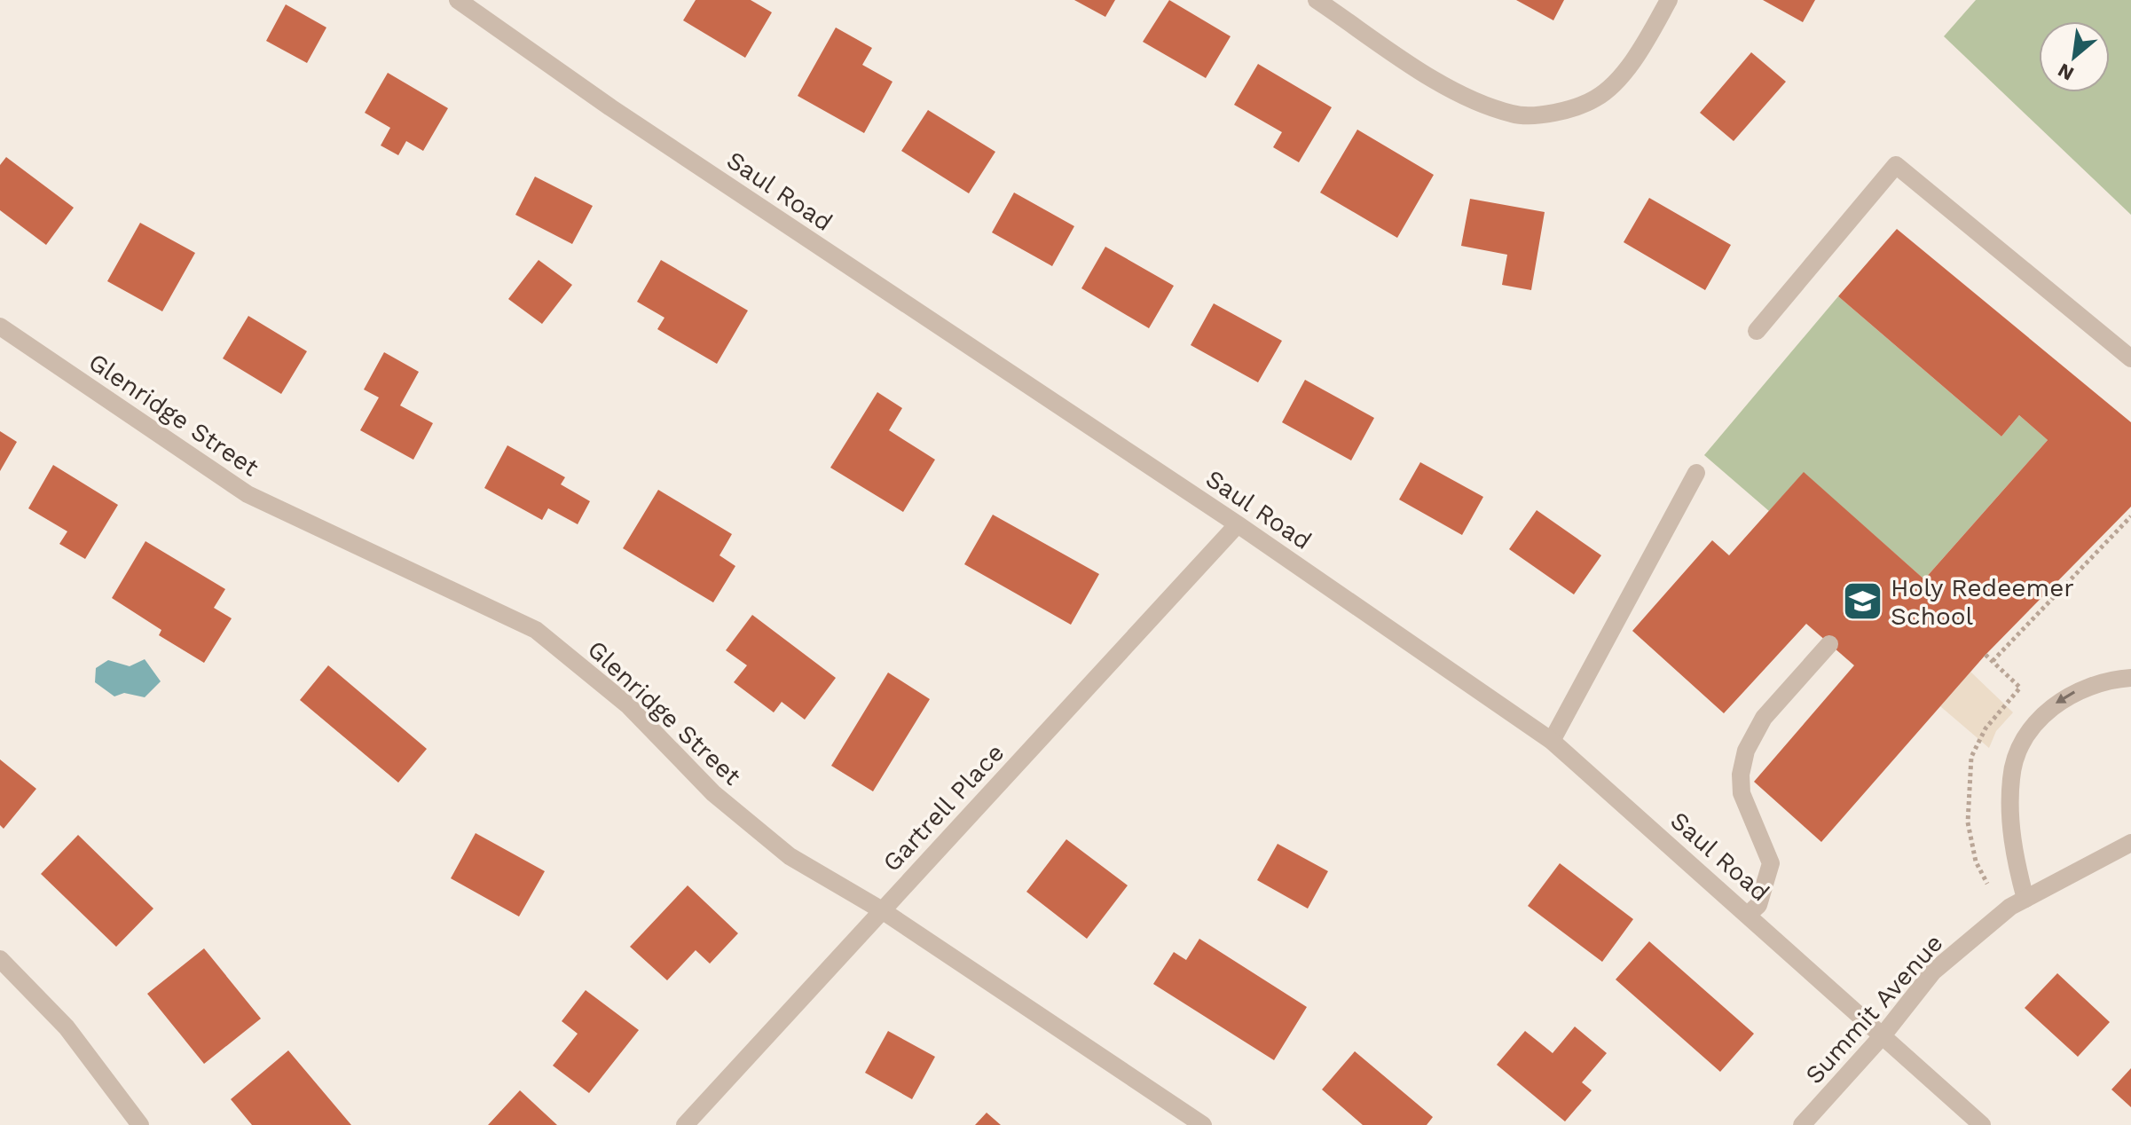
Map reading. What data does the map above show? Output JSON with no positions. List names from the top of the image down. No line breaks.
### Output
{"streets":{"street":["Saul Road","Glenridge Street","Gartrell Place","Summit Avenue"]},"crossings":[["Saul Road","Gartrell Place"],["Saul Road","Summit Avenue"],["Glenridge Street","Gartrell Place"]],"places":{"school or university":["Holy Redeemer School"]},"north":"bottom left"}
